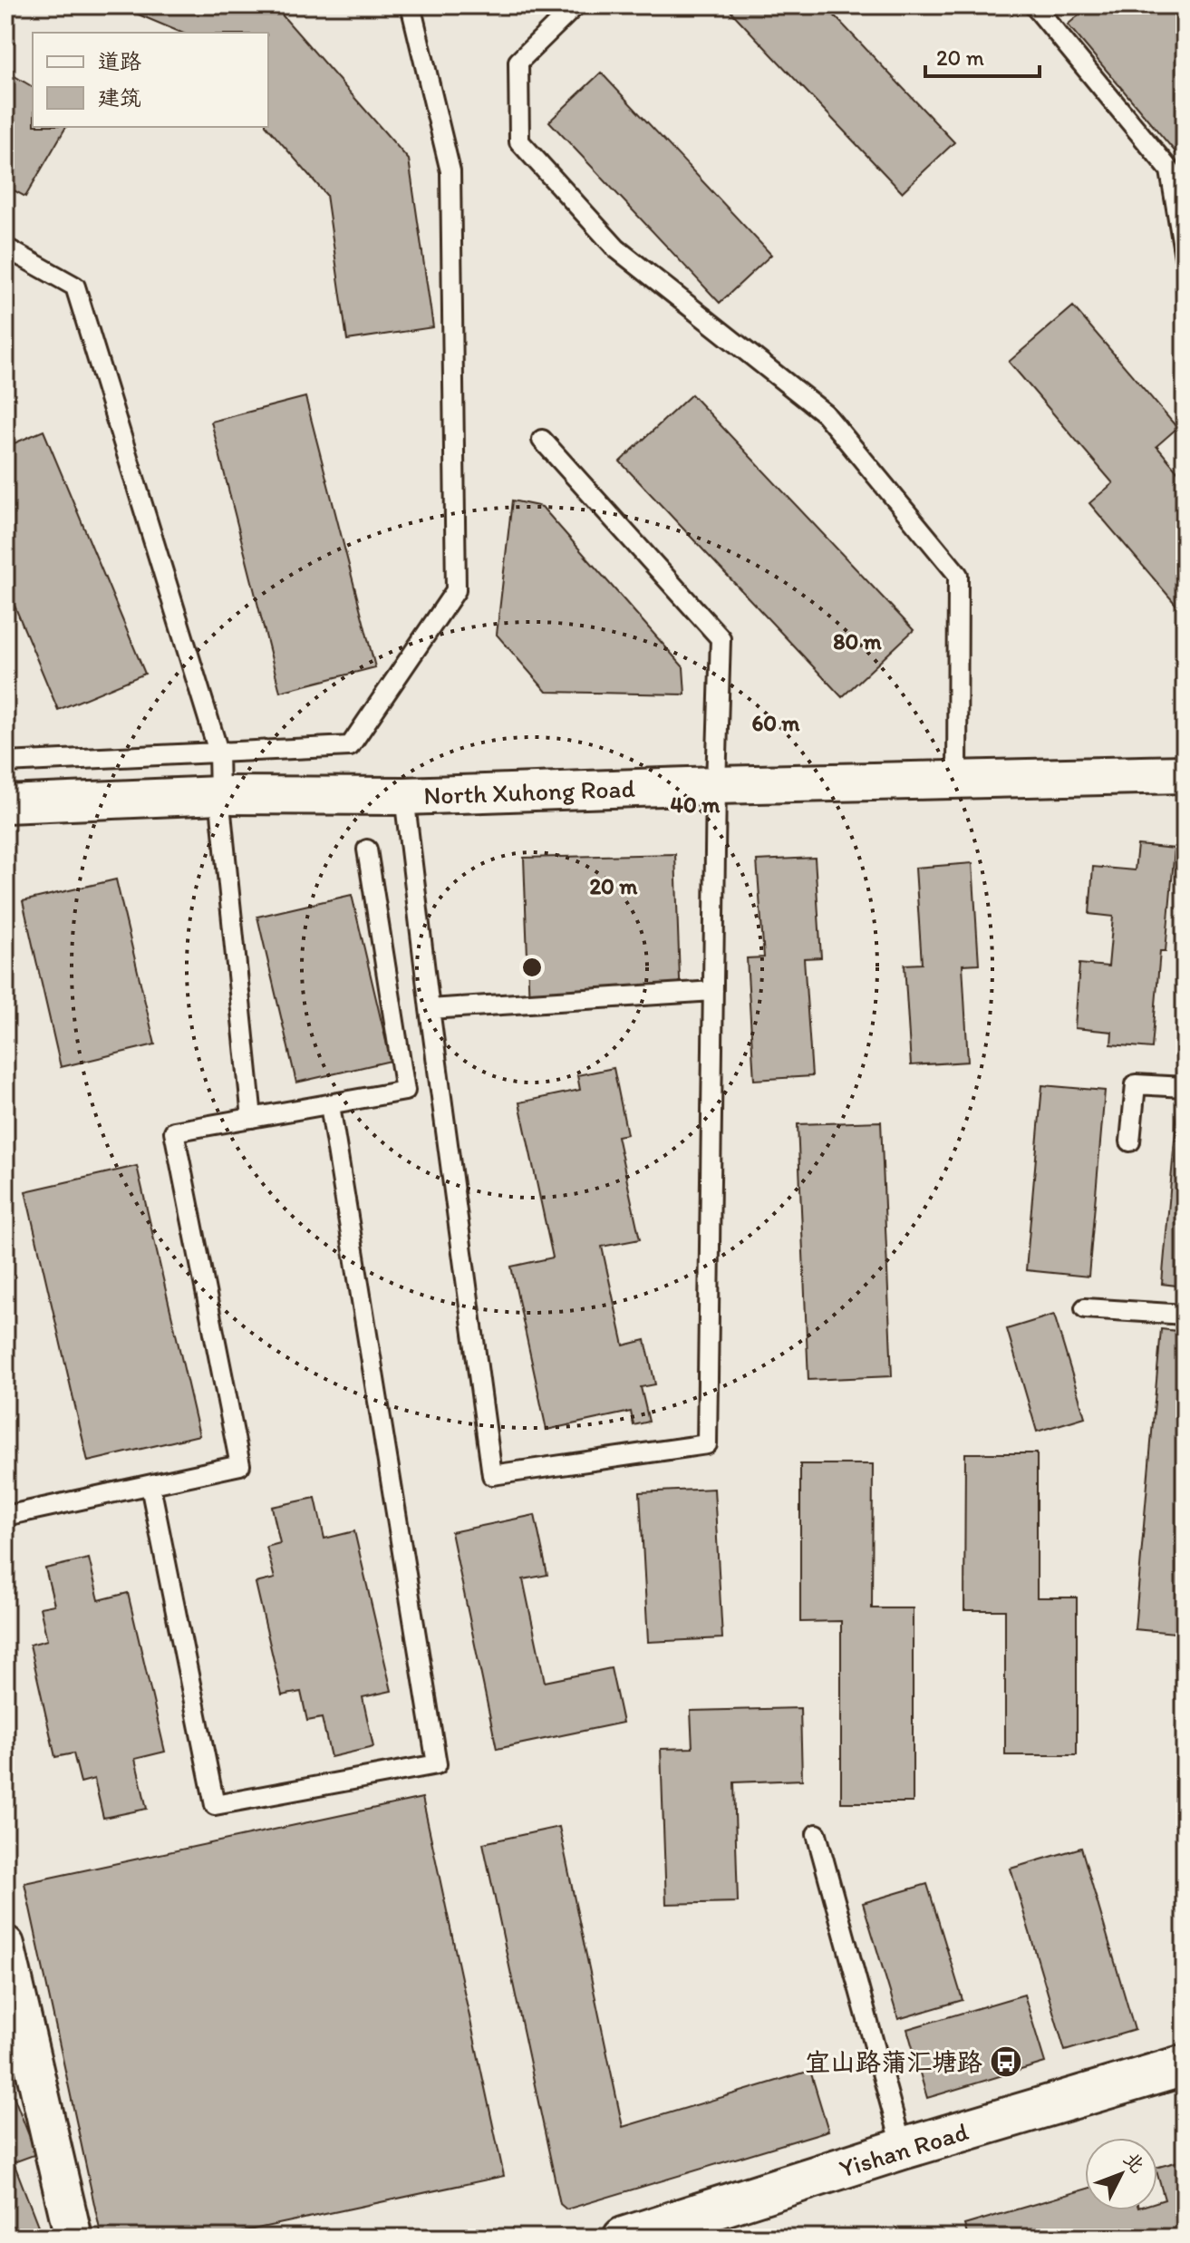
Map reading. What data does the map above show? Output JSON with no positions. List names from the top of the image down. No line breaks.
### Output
{"streets":{"main road":["Yishan Road"],"street":["North Xuhong Road"]},"places":{"bus stop":["宜山路蒲汇塘路"]},"legend":["道路","建筑"],"scale_bar":"20 m","north":"top right","rings":["80 m","60 m","40 m","20 m"]}
